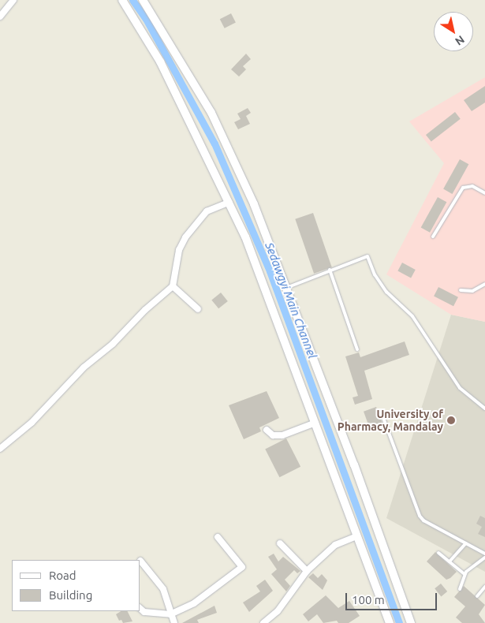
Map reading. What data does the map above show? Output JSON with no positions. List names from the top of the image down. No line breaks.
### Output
{"water":["Sedawgyi Main Channel"],"places":["University of Pharmacy, Mandalay"],"legend":["Road","Building"],"scale_bar":"100 m","north":"bottom right"}
